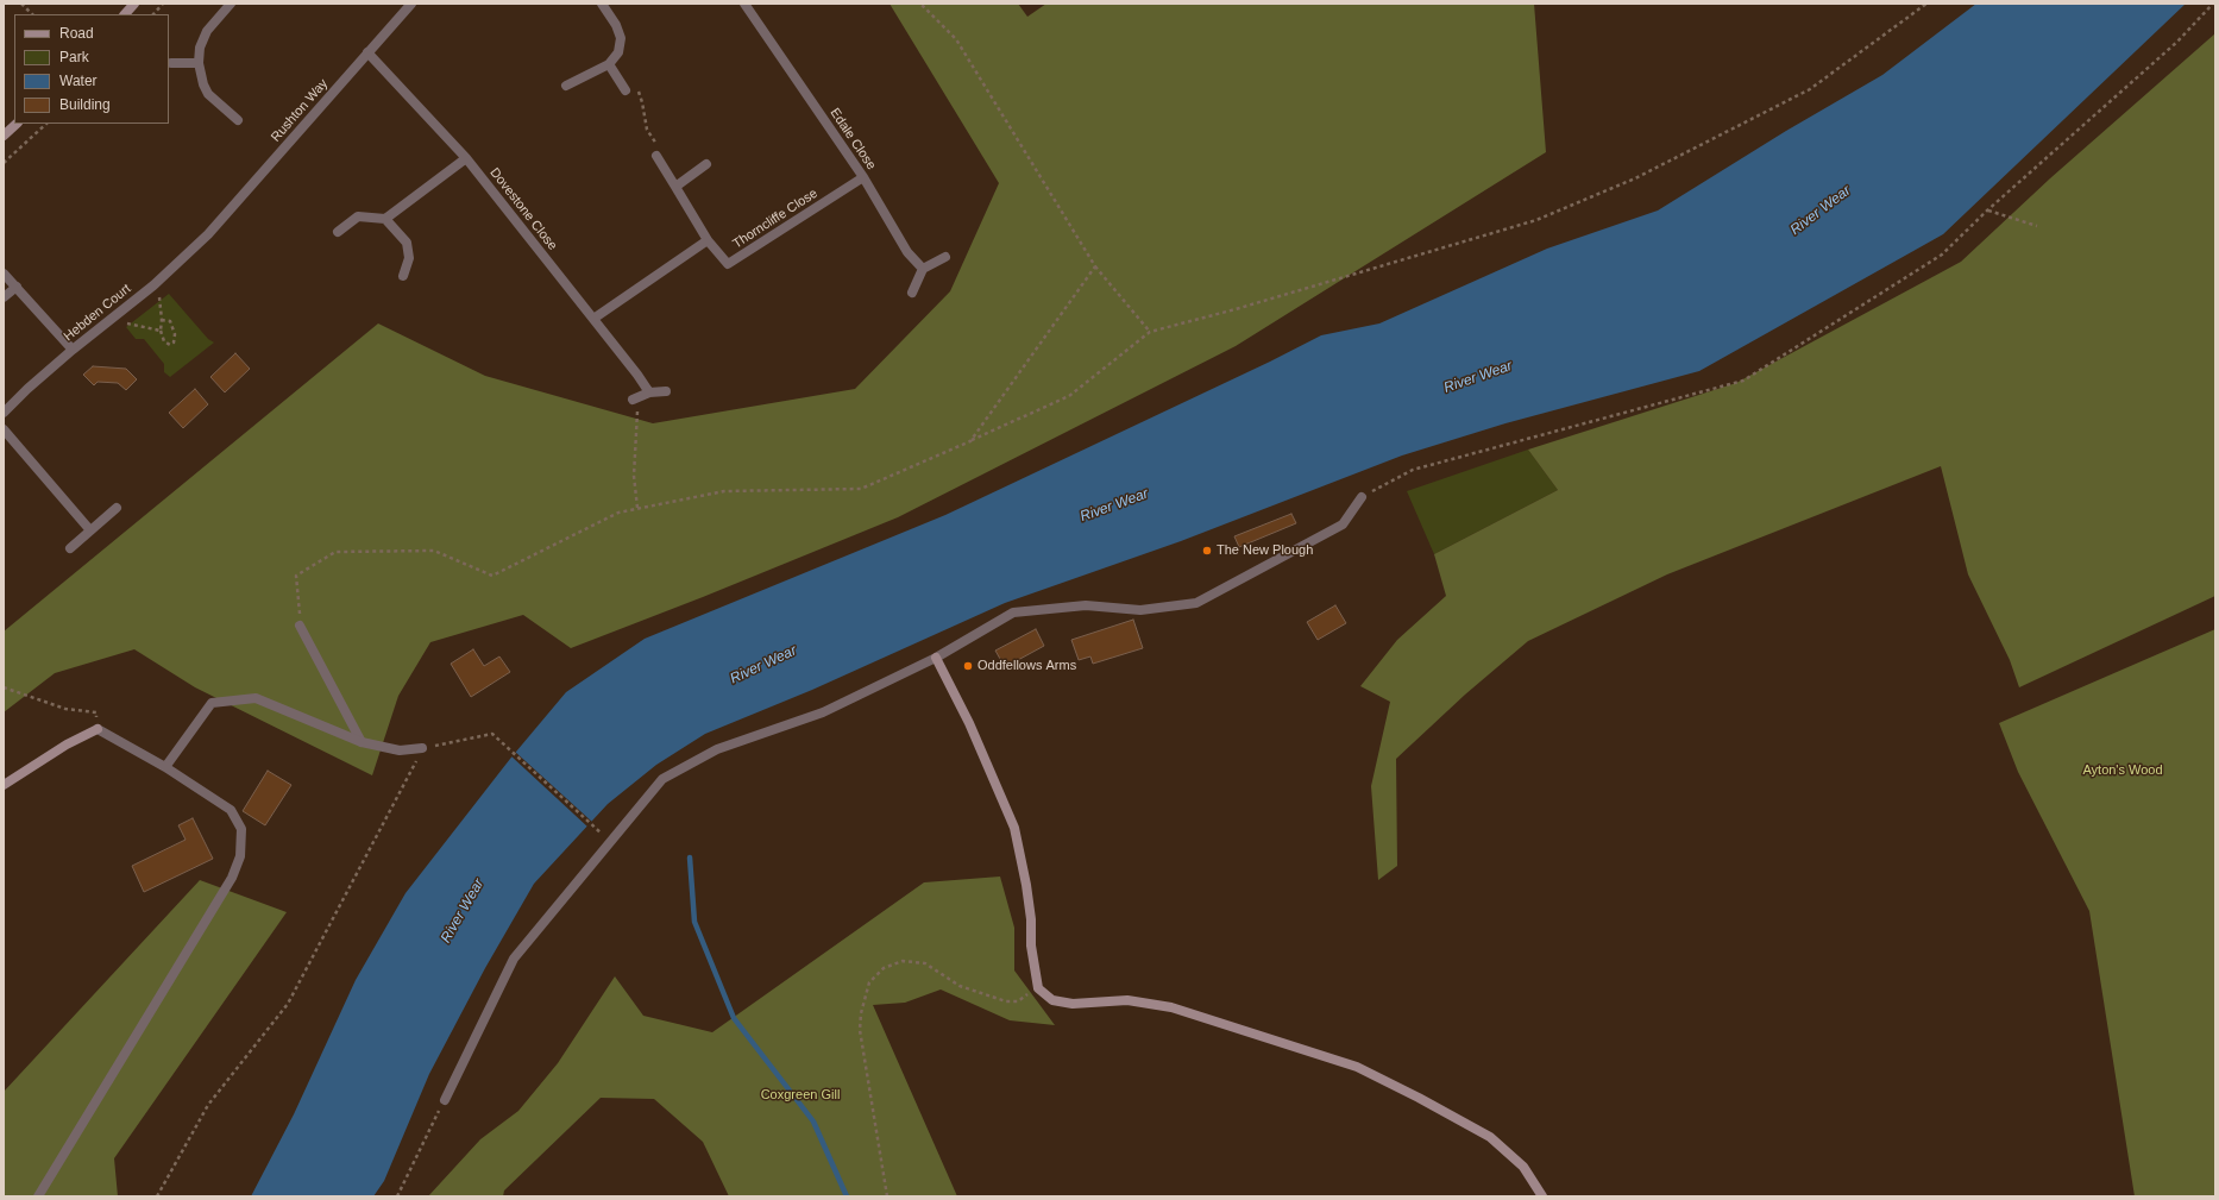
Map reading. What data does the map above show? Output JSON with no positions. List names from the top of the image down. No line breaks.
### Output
{"streets":{"street":["Rushton Way","Edale Close","Dovestone Close","Thorncliffe Close","Hebden Court"]},"crossings":[["Rushton Way","Dovestone Close"],["Rushton Way","Hebden Court"],["Edale Close","Thorncliffe Close"]],"water":["River Wear"],"parks":["Ayton's Wood","Coxgreen Gill"],"places":["The New Plough","Oddfellows Arms"],"legend":["Road","Park","Water","Building"]}
